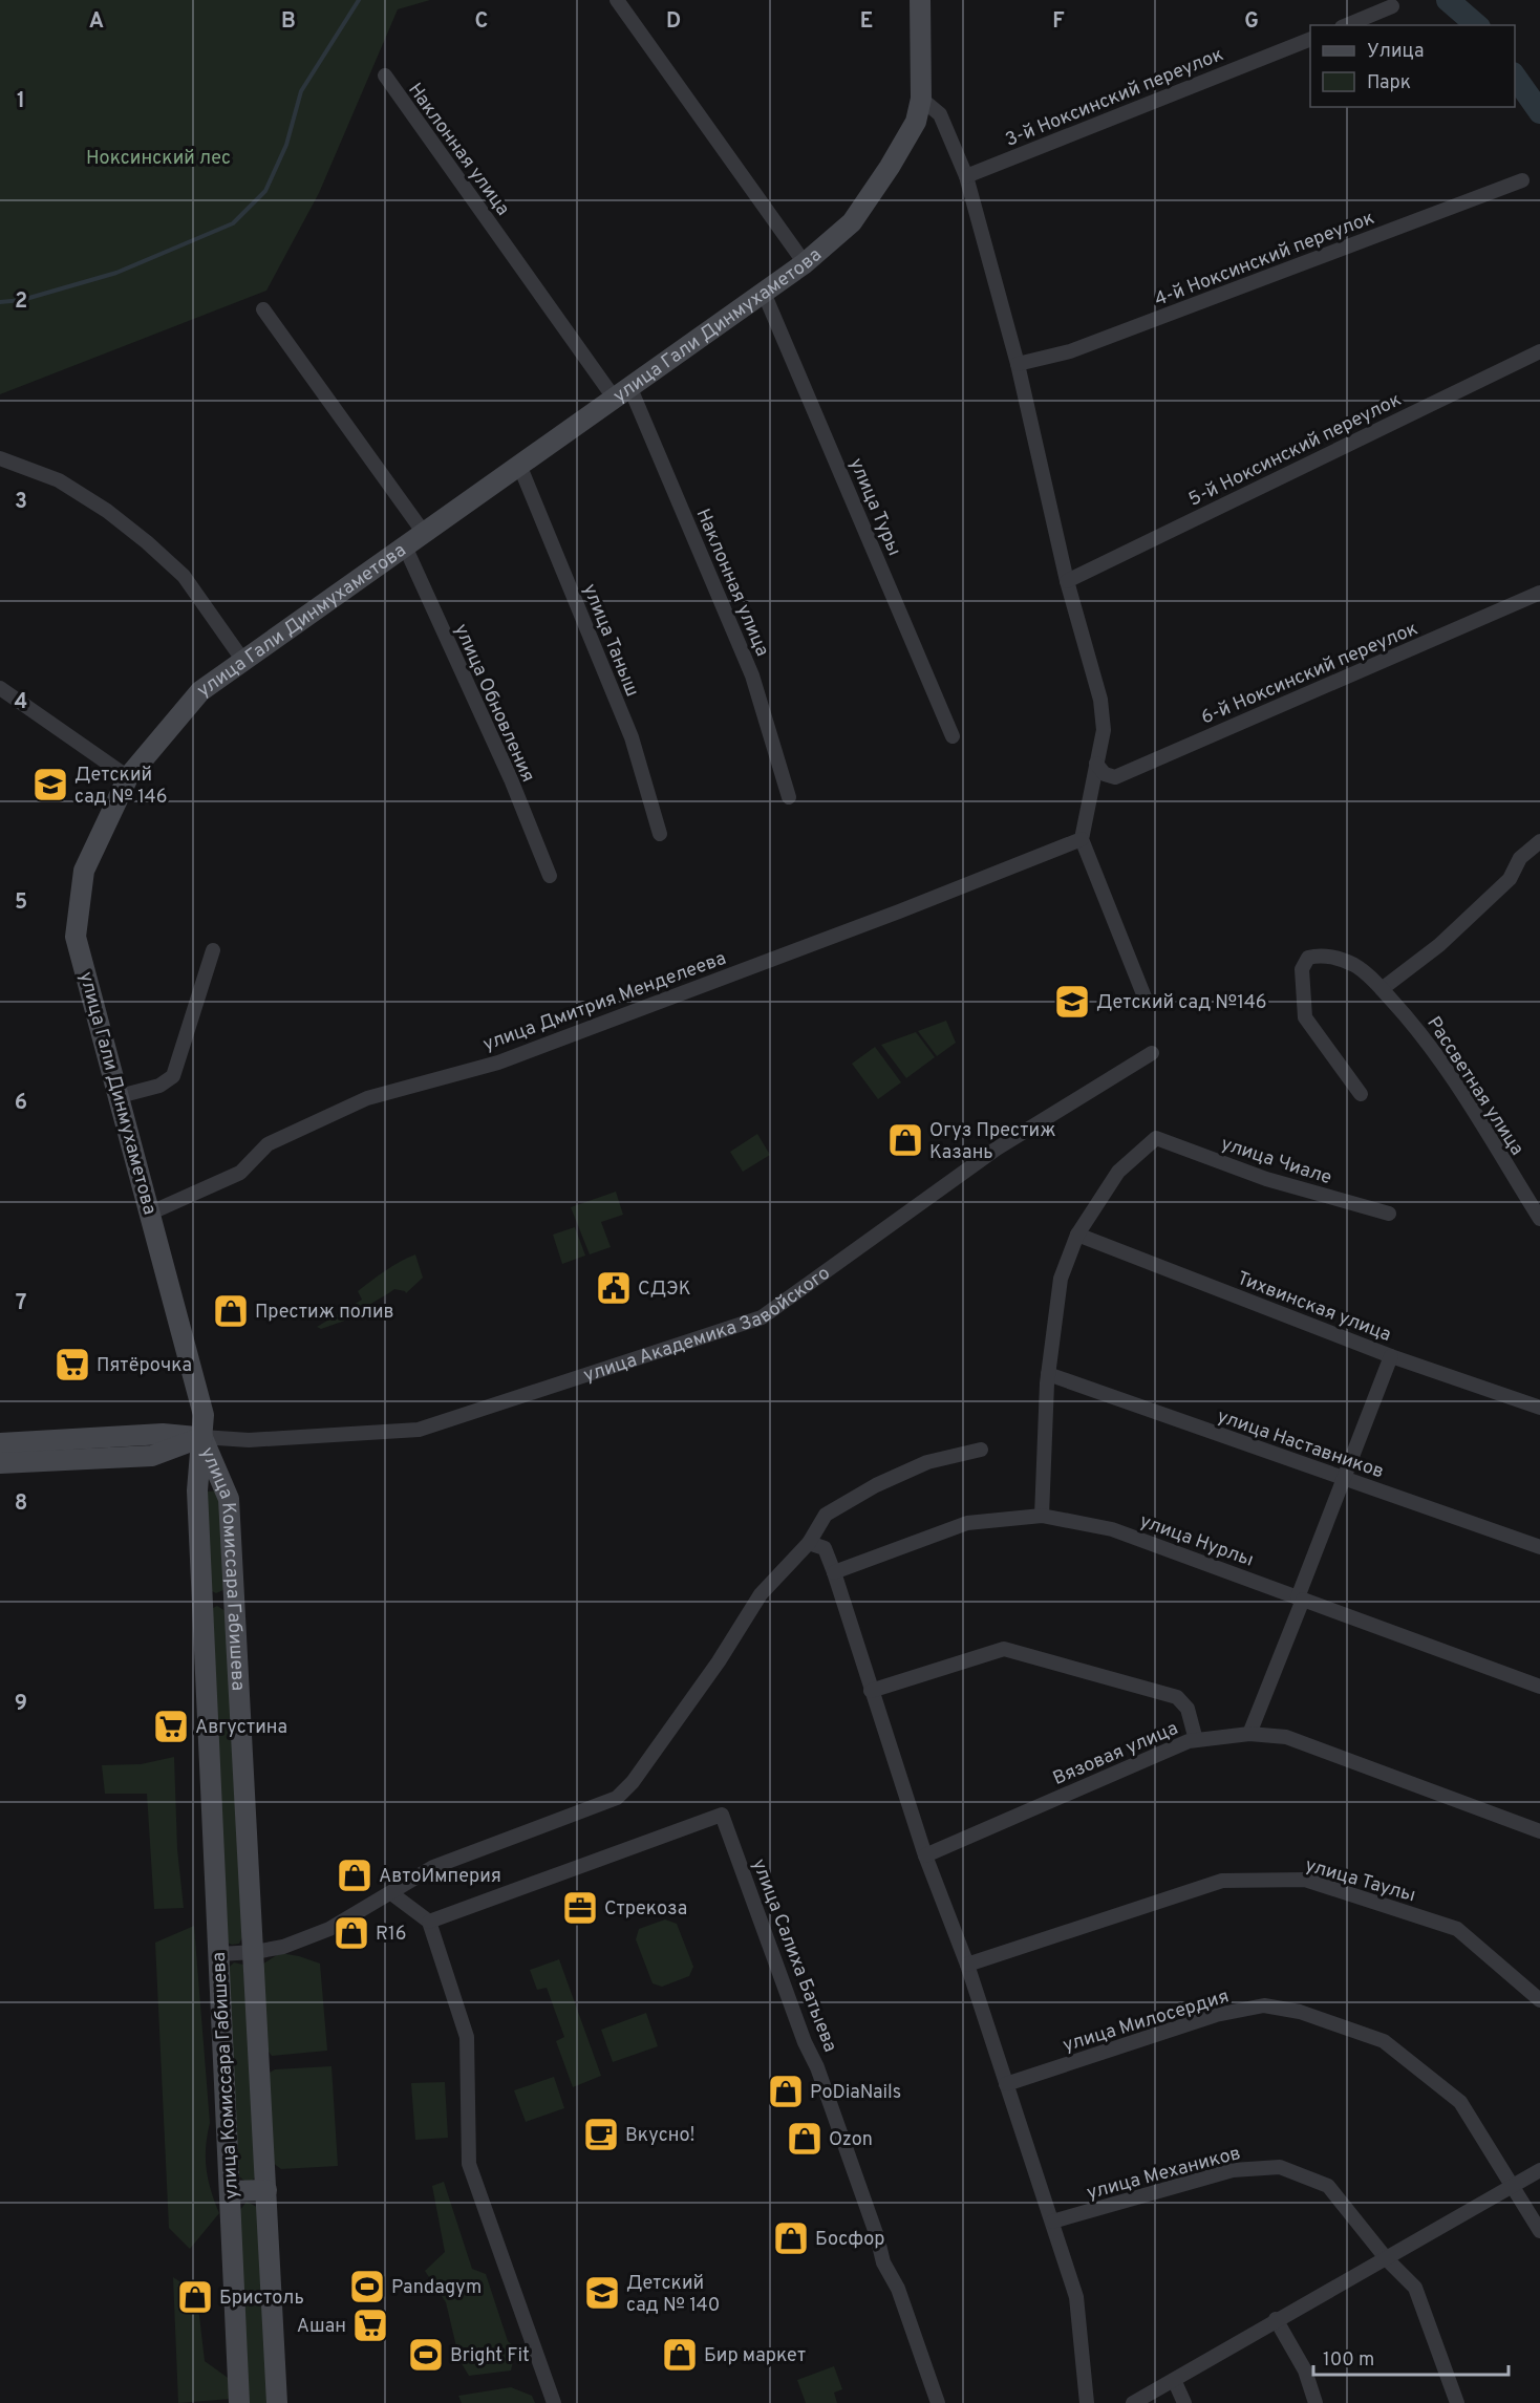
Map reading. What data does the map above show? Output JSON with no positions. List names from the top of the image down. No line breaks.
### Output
{"streets":{"street":["3-й Ноксинский переулок","Наклонная улица","4-й Ноксинский переулок","улица Гали Динмухаметова","5-й Ноксинский переулок","улица Туры","улица Таныш","6-й Ноксинский переулок","улица Обновления","улица Дмитрия Менделеева","Рассветная улица","улица Чиале","Тихвинская улица","улица Академика Завойского","улица Наставников","улица Нурлы","улица Комиссара Габишева","Вязовая улица","улица Таулы","улица Салиха Батыева","улица Милосердия","улица Механиков"]},"crossings":[["Наклонная улица","улица Гали Динмухаметова"],["улица Гали Динмухаметова","улица Туры"],["улица Гали Динмухаметова","улица Таныш"],["улица Гали Динмухаметова","улица Обновления"],["улица Гали Динмухаметова","улица Дмитрия Менделеева"],["улица Гали Динмухаметова","улица Академика Завойского"],["улица Гали Динмухаметова","улица Комиссара Габишева"],["улица Чиале","Тихвинская улица"],["улица Академика Завойского","улица Комиссара Габишева"]],"parks":["Ноксинский лес"],"places":{"school or university":["Детский сад № 146","Детский сад №146","Детский сад № 140"],"shop":["Огуз Престиж Казань","Престиж полив","АвтоИмперия","R16","PoDiaNails","Ozon","Босфор","Бристоль","Бир маркет"],"public building":["СДЭК"],"supermarket":["Пятёрочка","Августина","Ашан"],"office":["Стрекоза"],"cafe":["Вкусно!"],"sports":["Pandagym","Bright Fit"]},"legend":["Улица","Парк"],"scale_bar":"100 m","grid":{"columns":["A","B","C","D","E","F","G"],"rows":["1","2","3","4","5","6","7","8","9"]}}
